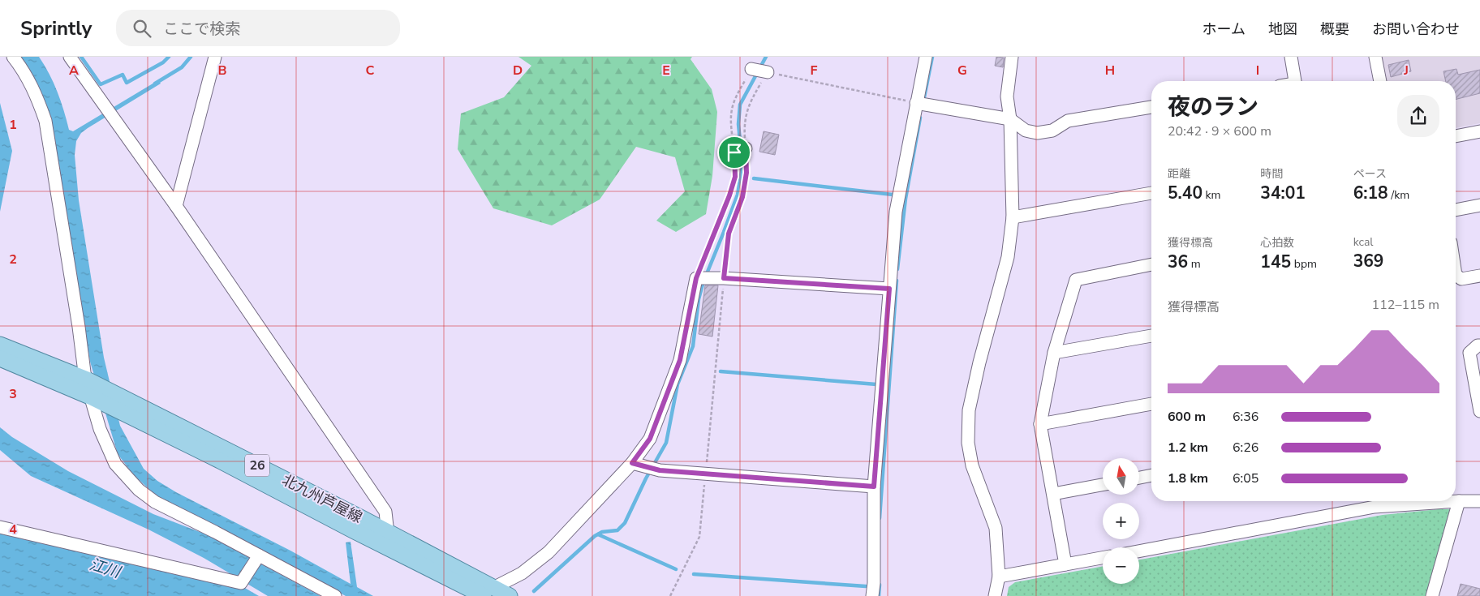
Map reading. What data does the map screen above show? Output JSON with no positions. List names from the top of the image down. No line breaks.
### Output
{"streets":{"main road":["26","北九州芦屋線"]},"water":["江川"],"north":"top","page":{"header":"Sprintly","search":"ここで検索","nav":["ホーム","地図","概要","お問い合わせ"],"heading":["夜のラン","20:42 · 9 × 600 m"],"stats":[["距離","5.40 km"],["時間","34:01"],["ペース","6:18 /km"],["獲得標高","36 m"],["心拍数","145 bpm"],["kcal","369"]],"chart":["獲得標高","112–115 m"],"list":[{"name":"600 m","note":"6:36"},{"name":"1.2 km","note":"6:26"},{"name":"1.8 km","note":"6:05"}],"map_buttons":["+","−"]},"grid":{"columns":["A","B","C","D","E","F","G","H","I","J"],"rows":["1","2","3","4"]}}
